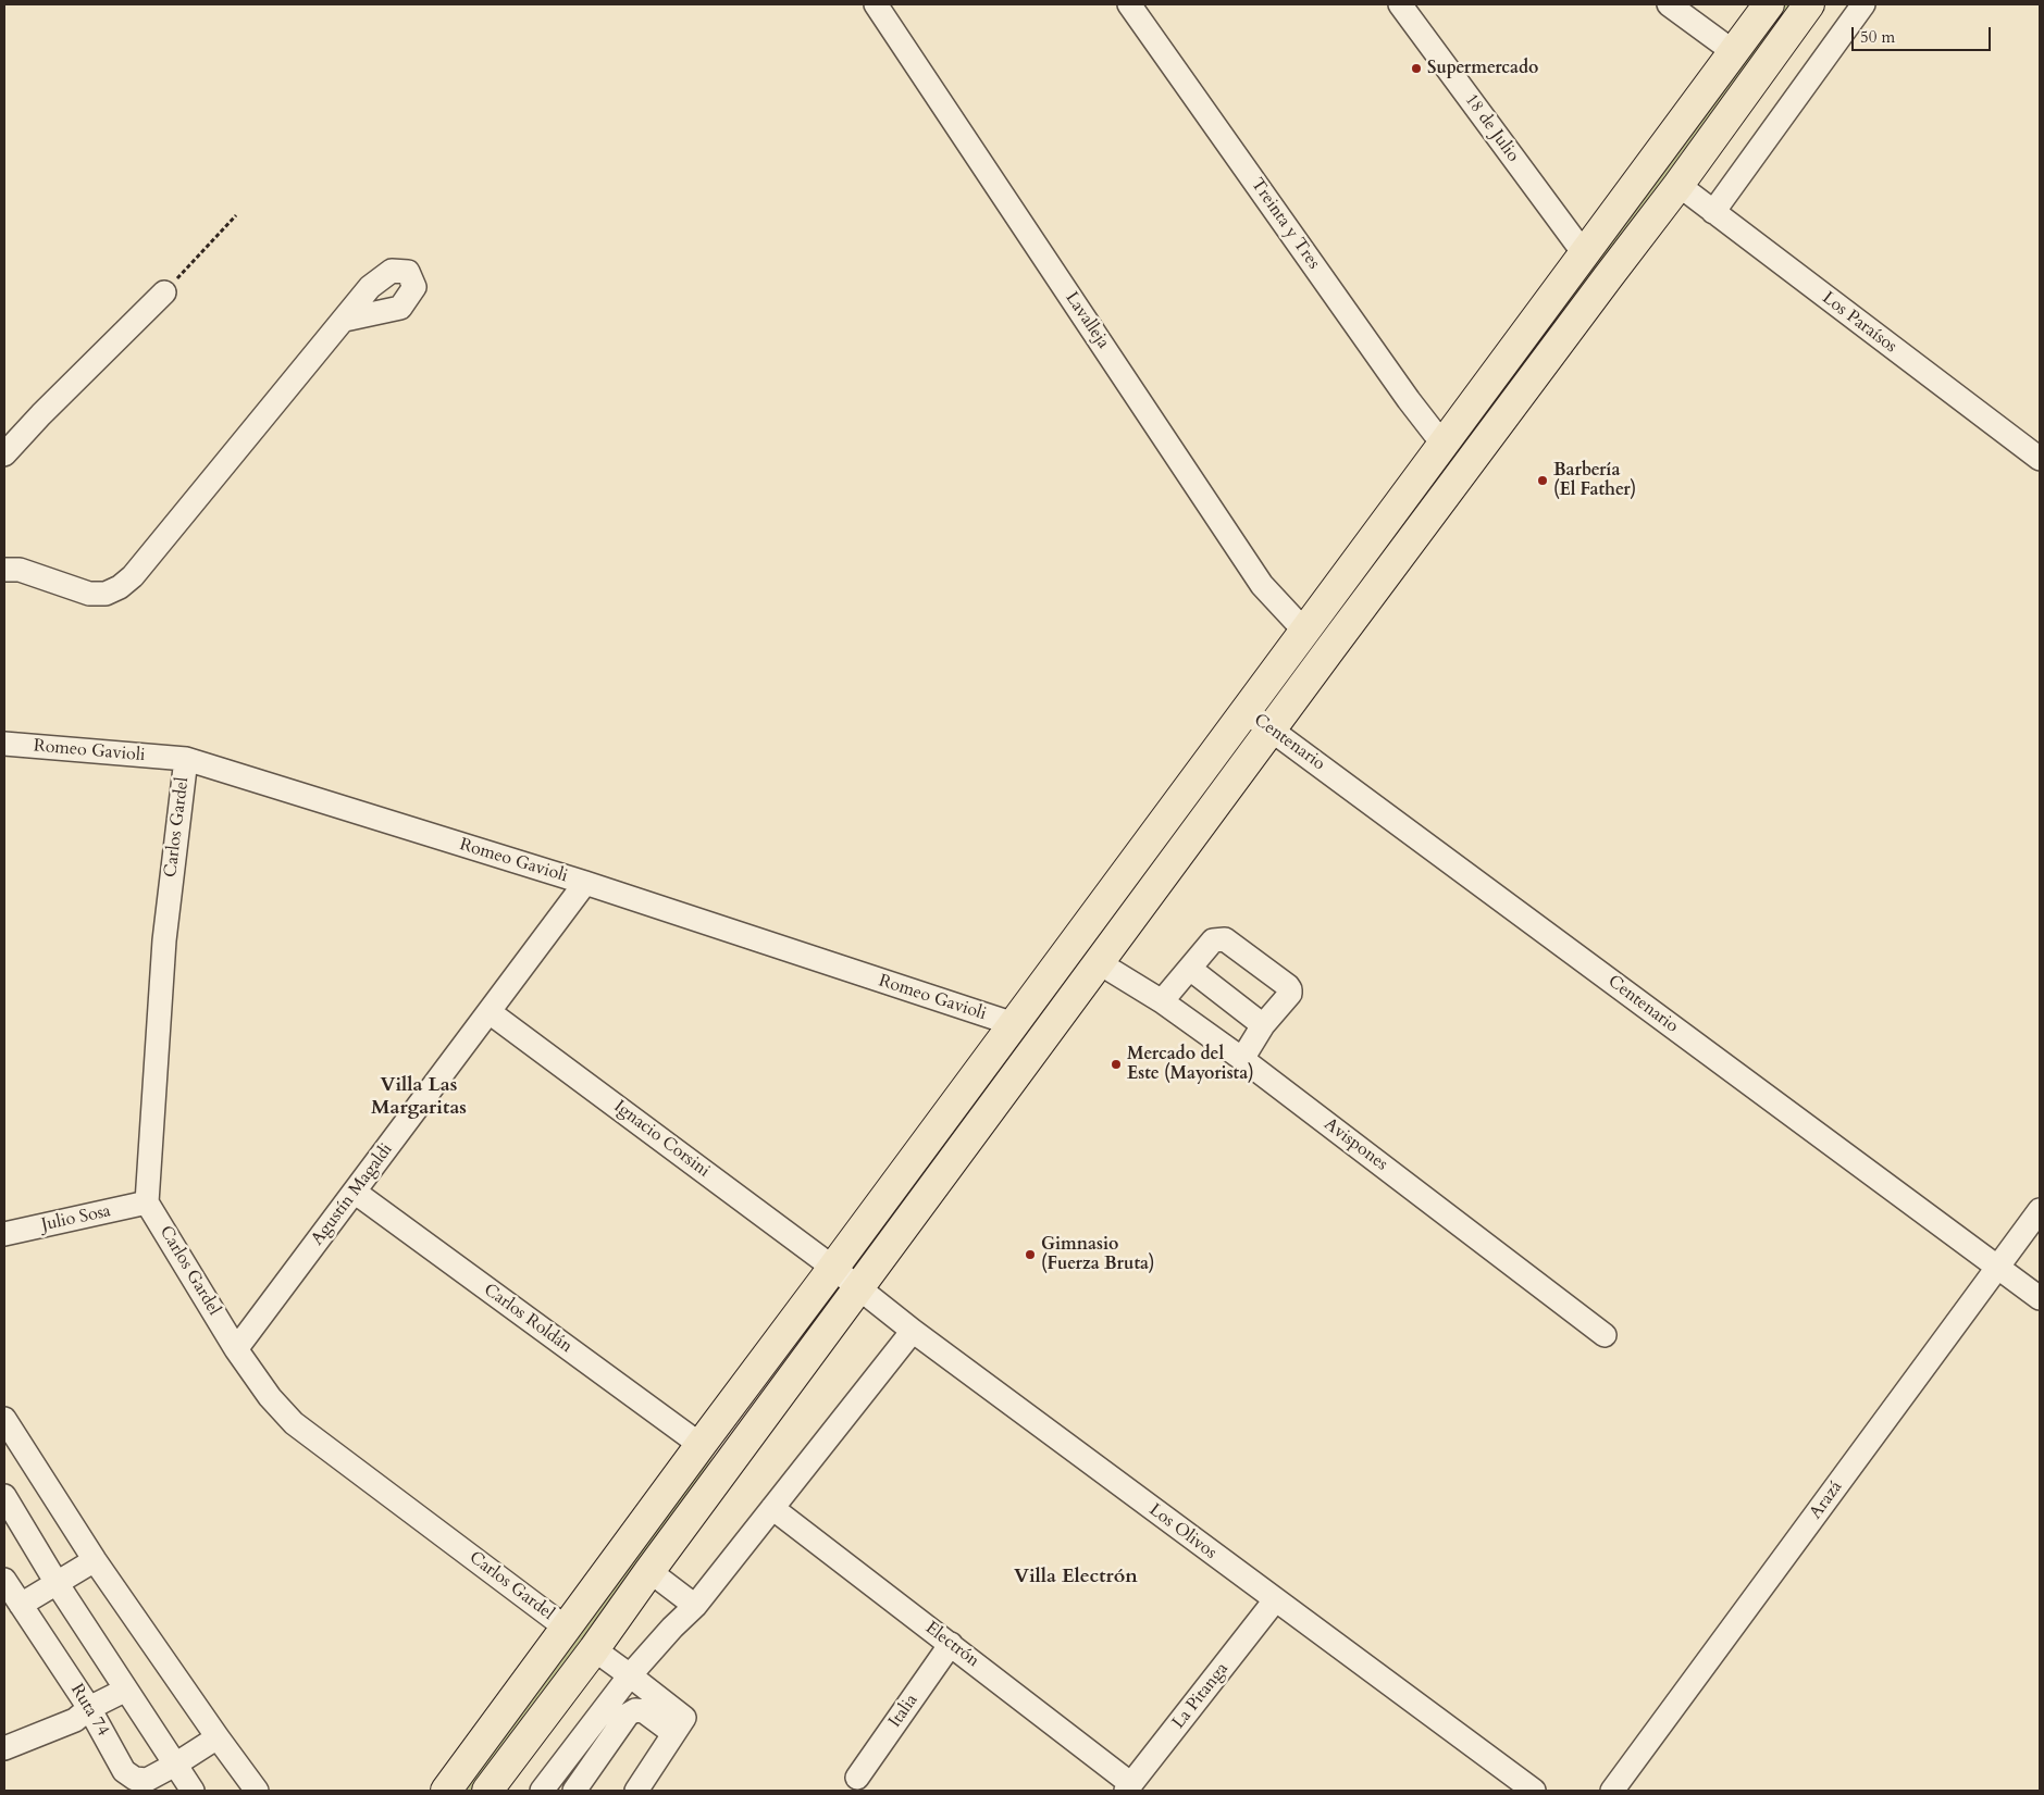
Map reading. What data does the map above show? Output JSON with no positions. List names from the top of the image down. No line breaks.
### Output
{"streets":{"street":["18 de Julio","Treinta y Tres","Lavalleja","Los Paraísos","Centenario","Romeo Gavioli","Carlos Gardel","Ignacio Corsini","Avispones","Agustín Magaldi","Julio Sosa","Carlos Roldán","Arazá","Los Olivos","Electrón","La Pitanga","Ruta 74","Italia"]},"crossings":[["Centenario","Arazá"],["Romeo Gavioli","Carlos Gardel"],["Romeo Gavioli","Agustín Magaldi"],["Carlos Gardel","Agustín Magaldi"],["Carlos Gardel","Julio Sosa"],["Ignacio Corsini","Agustín Magaldi"],["Ignacio Corsini","Los Olivos"],["Agustín Magaldi","Carlos Roldán"],["Los Olivos","La Pitanga"],["Electrón","La Pitanga"],["Electrón","Italia"]],"districts":["Villa Las Margaritas","Villa Electrón"],"places":["Supermercado","Barbería (El Father)","Mercado del Este (Mayorista)","Gimnasio (Fuerza Bruta)"],"scale_bar":"50 m"}
